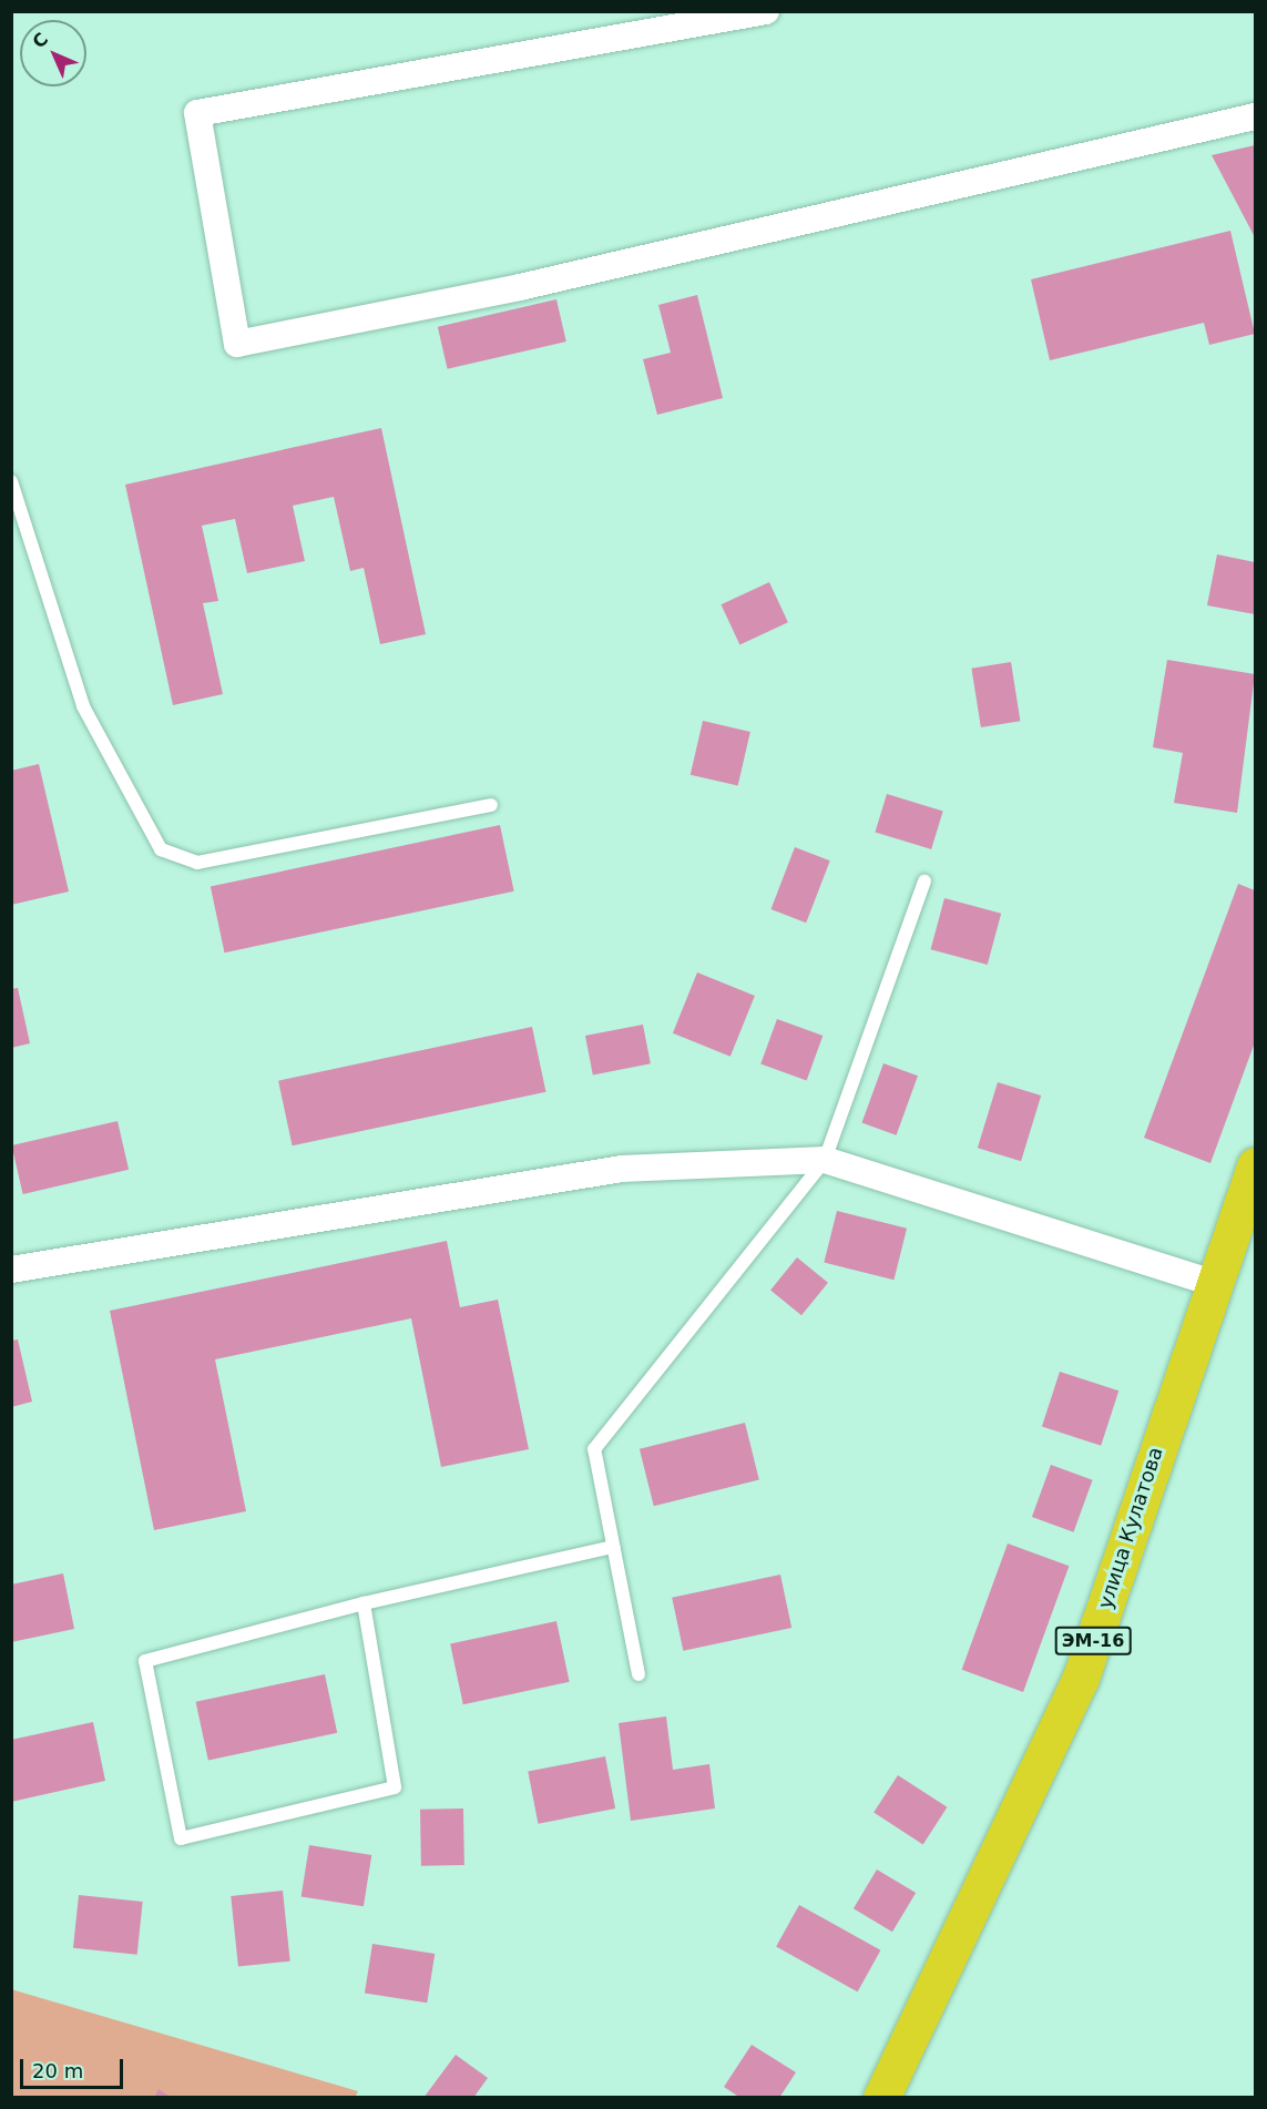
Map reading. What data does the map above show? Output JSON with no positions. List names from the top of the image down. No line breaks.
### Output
{"streets":{"highway":["улица Кулатова","ЭМ-16"]},"scale_bar":"20 m","north":"top left"}
